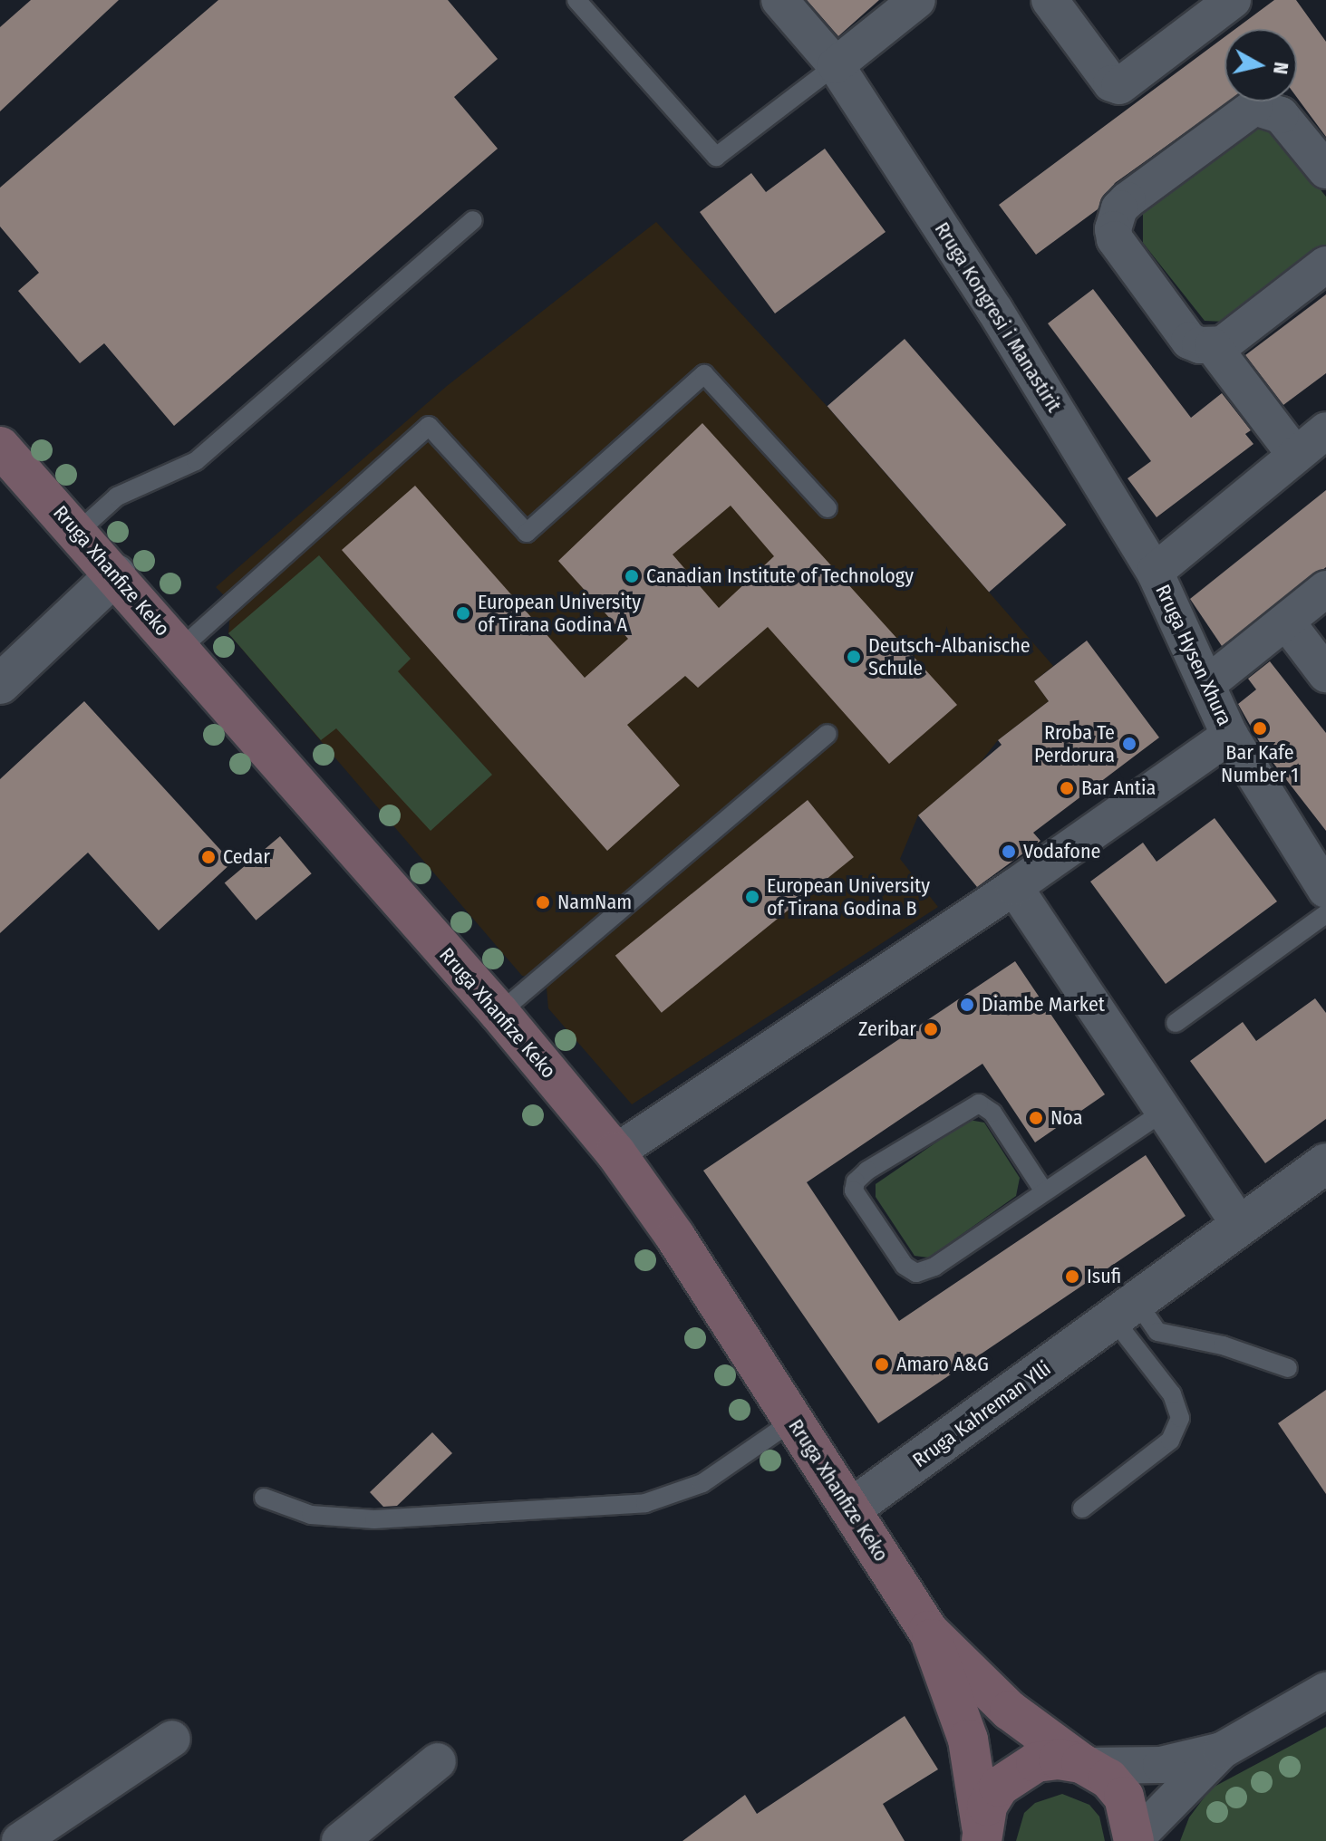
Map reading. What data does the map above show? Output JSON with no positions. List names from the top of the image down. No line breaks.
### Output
{"streets":{"main road":["Rruga Xhanfize Keko"],"street":["Rruga Kongresi i Manastirit","Rruga Hysen Xhura","Rruga Kahreman Ylli"]},"crossings":[["Rruga Kongresi i Manastirit","Rruga Hysen Xhura"],["Rruga Xhanfize Keko","Rruga Kahreman Ylli"]],"places":["Canadian Institute of Technology","European University of Tirana Godina A","Deutsch-Albanische Schule","Bar Kafe Number 1","Rroba Te Perdorura","Bar Antia","Vodafone","Cedar","European University of Tirana Godina B","NamNam","Diambe Market","Zeribar","Noa","Isufi","Amaro A&G"],"north":"right"}
